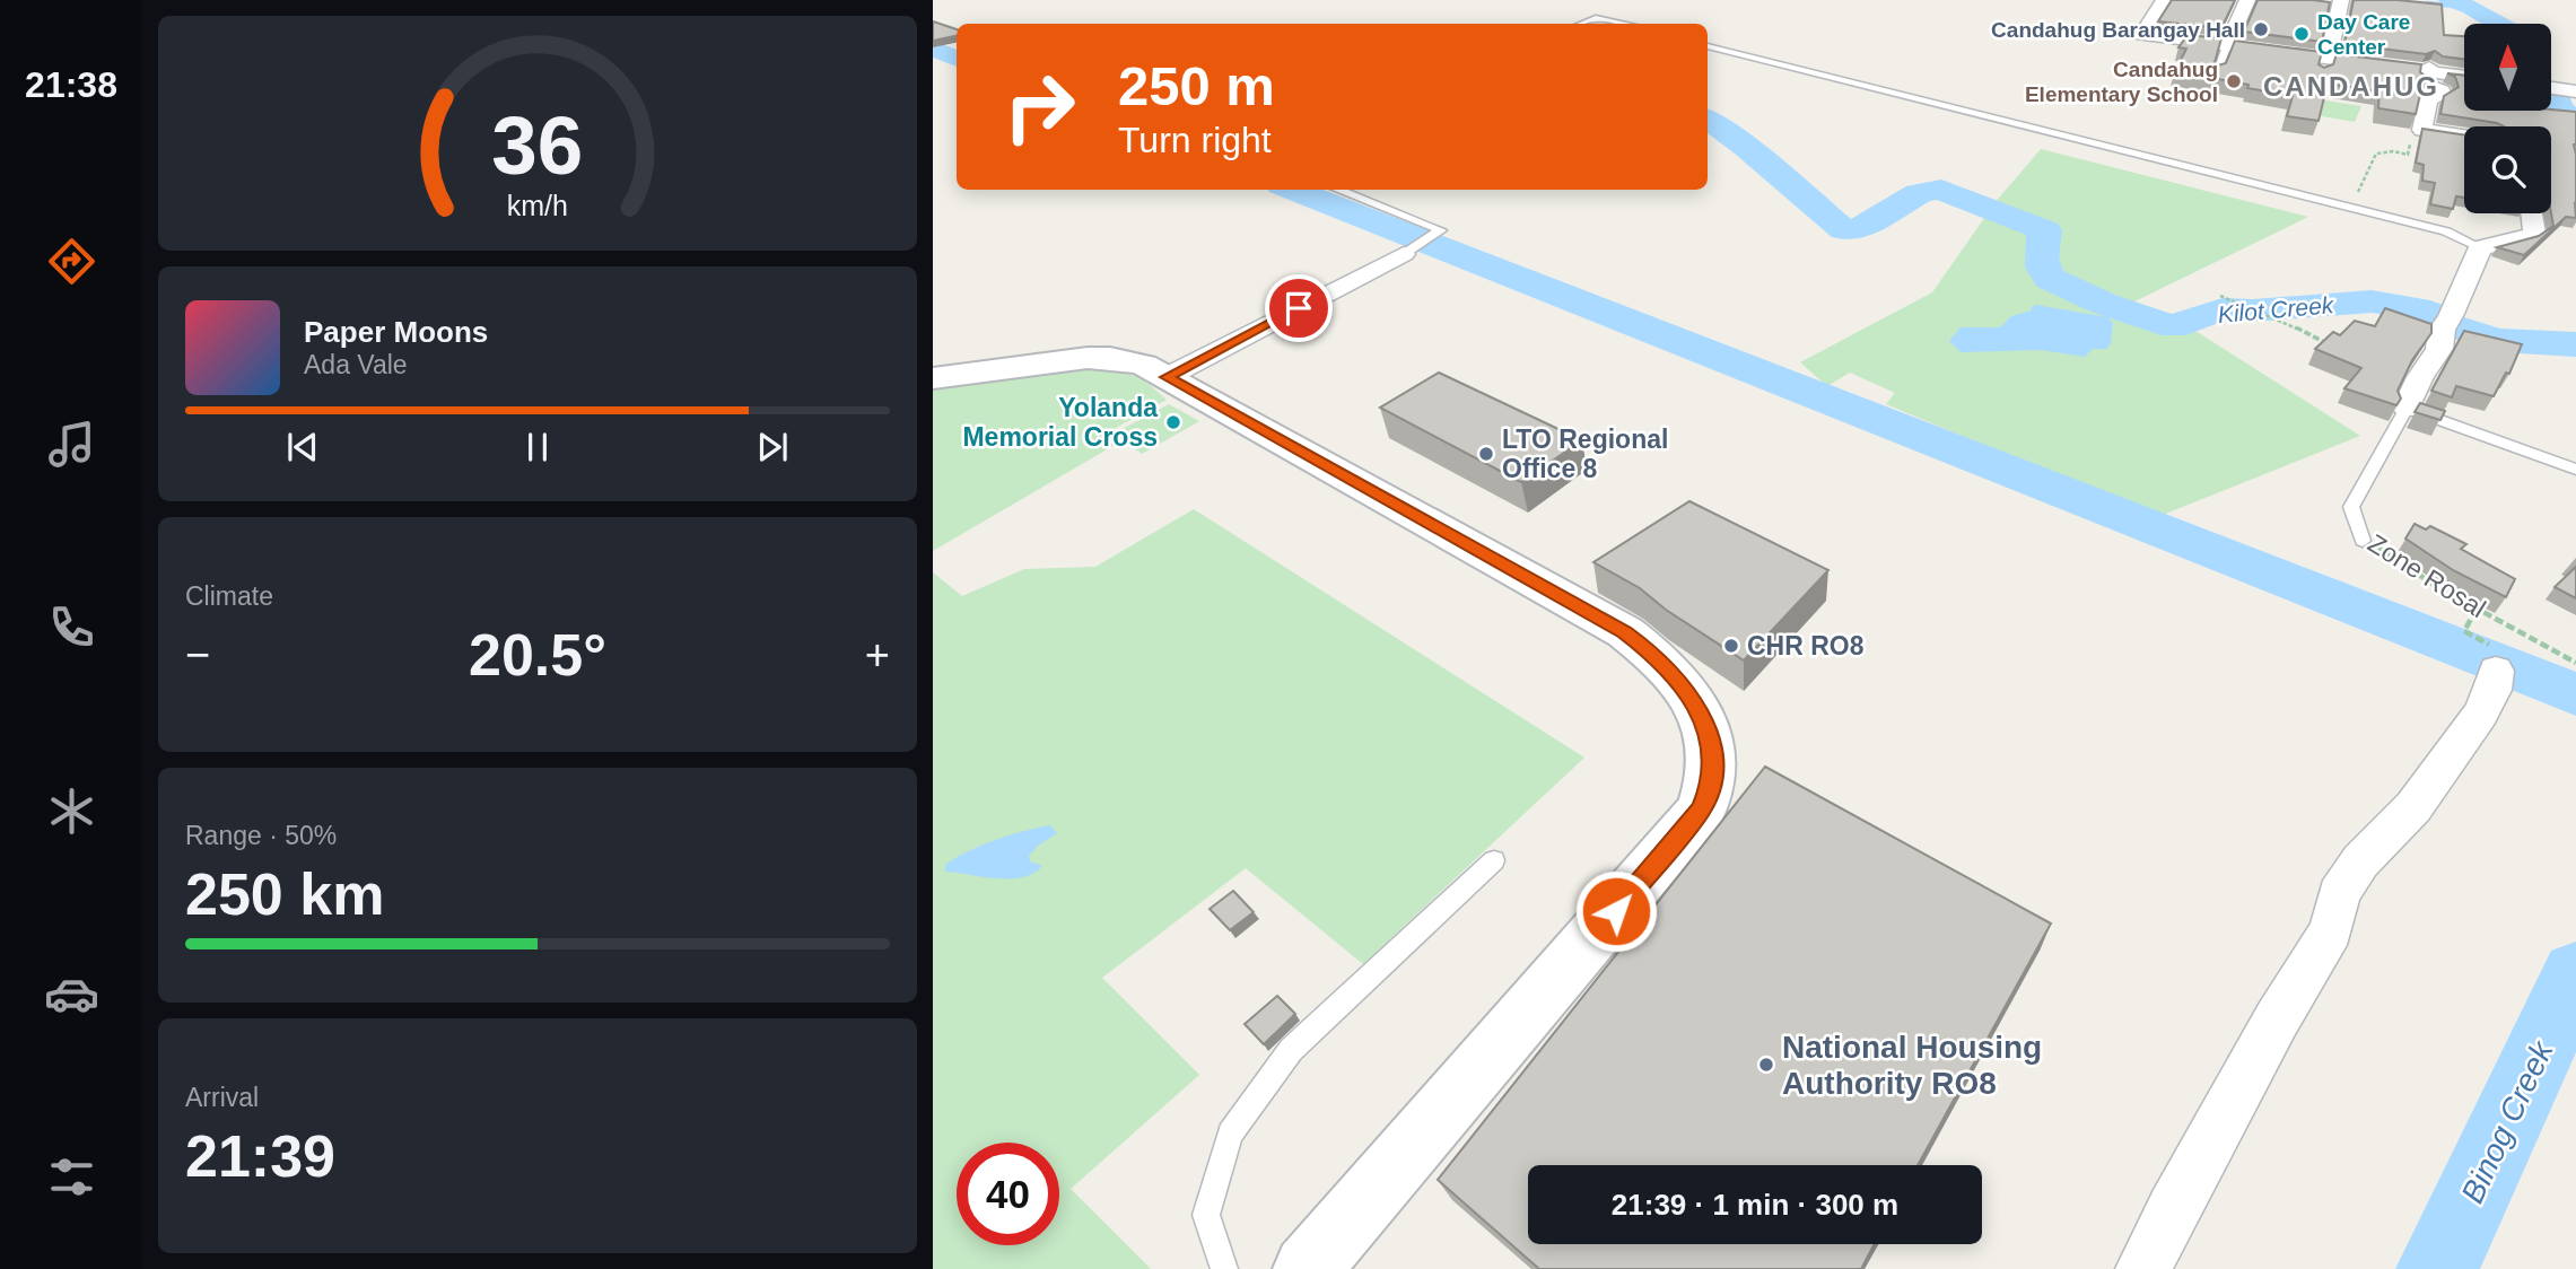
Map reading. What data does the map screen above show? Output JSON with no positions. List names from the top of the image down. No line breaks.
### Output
{"streets":{"street":["Zone Rosal"]},"districts":["CANDAHUG"],"water":["Kilot Creek","Binog Creek"],"places":["Candahug Barangay Hall","Day Care Center","Candahug Elementary School","Yolanda Memorial Cross","LTO Regional Office 8","CHR RO8","National Housing Authority RO8"],"north":"top","page":{"tabs":"21:38","turn":["250 m","Turn right"],"song":["Paper Moons","Ada Vale"],"tile":["Climate",["Range · 50%","250 km"],["Arrival","21:39"]],"heat":["−","20.5°","+"],"limit":"40","trip":"21:39 · 1 min · 300 m","gauge":["36","km/h"]}}
